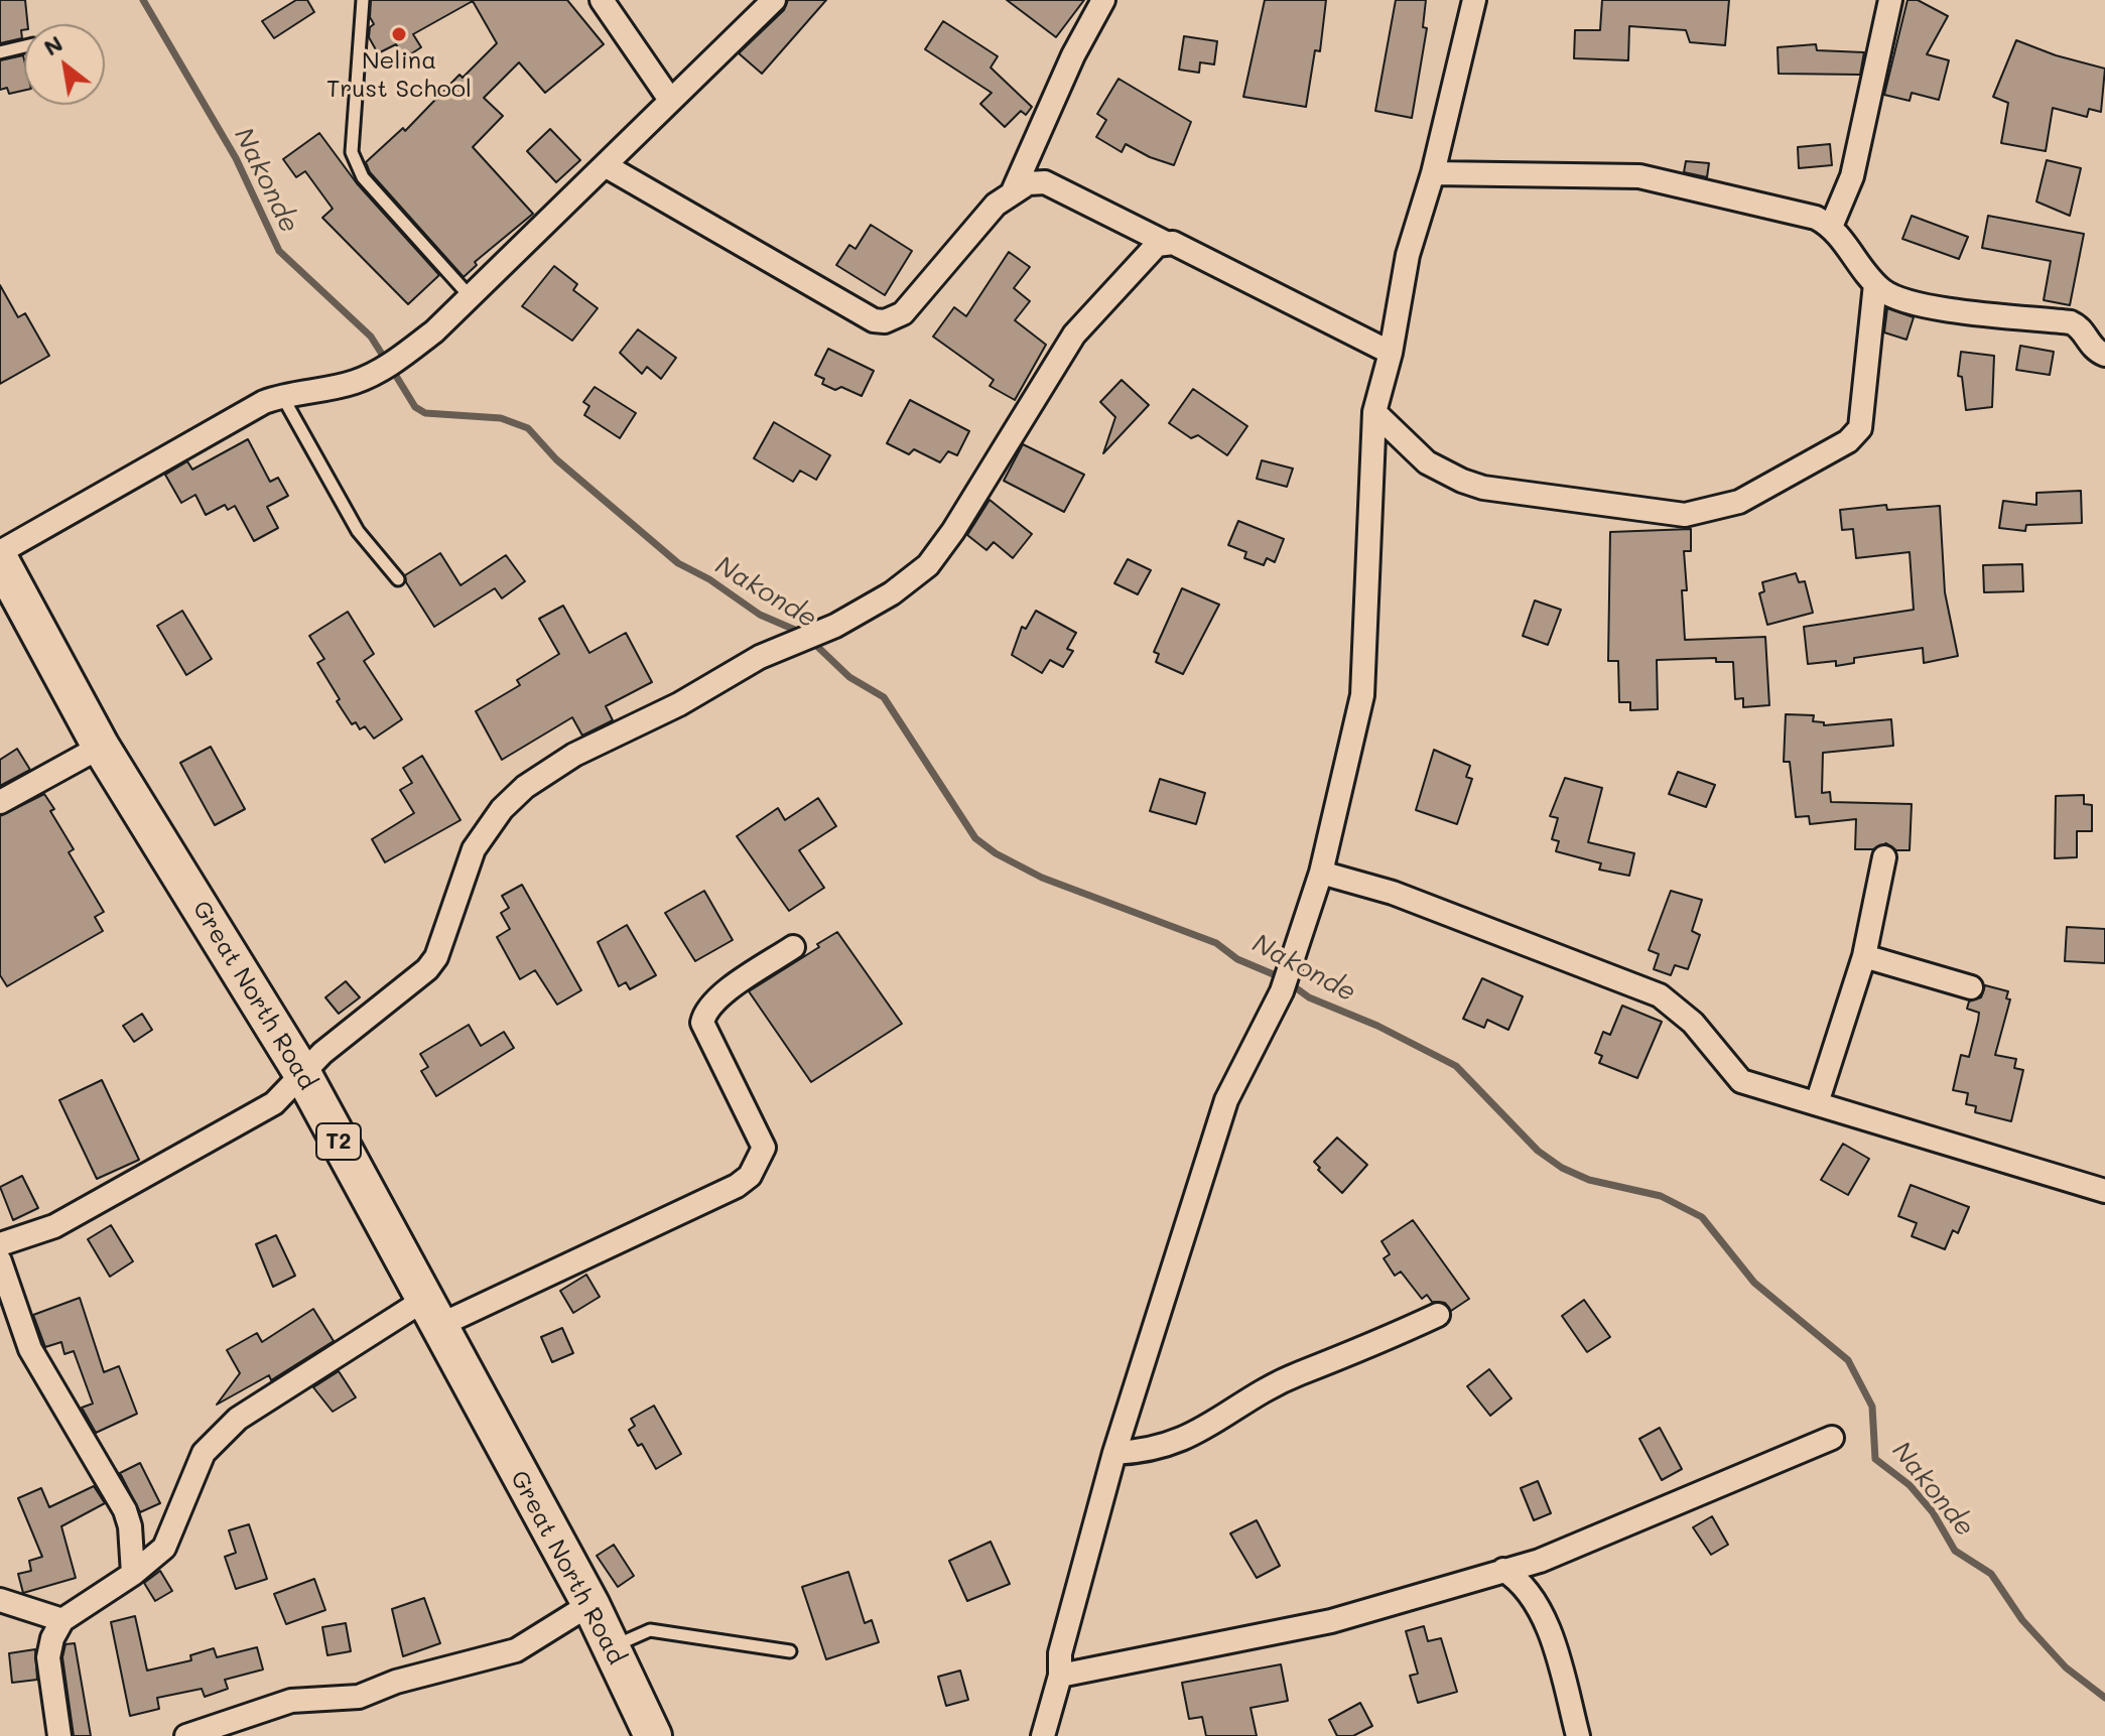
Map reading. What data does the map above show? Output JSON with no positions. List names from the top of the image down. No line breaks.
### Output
{"streets":{"highway":["Great North Road","T2"]},"water":["Nakonde"],"places":["Nelina Trust School"],"north":"top left"}
